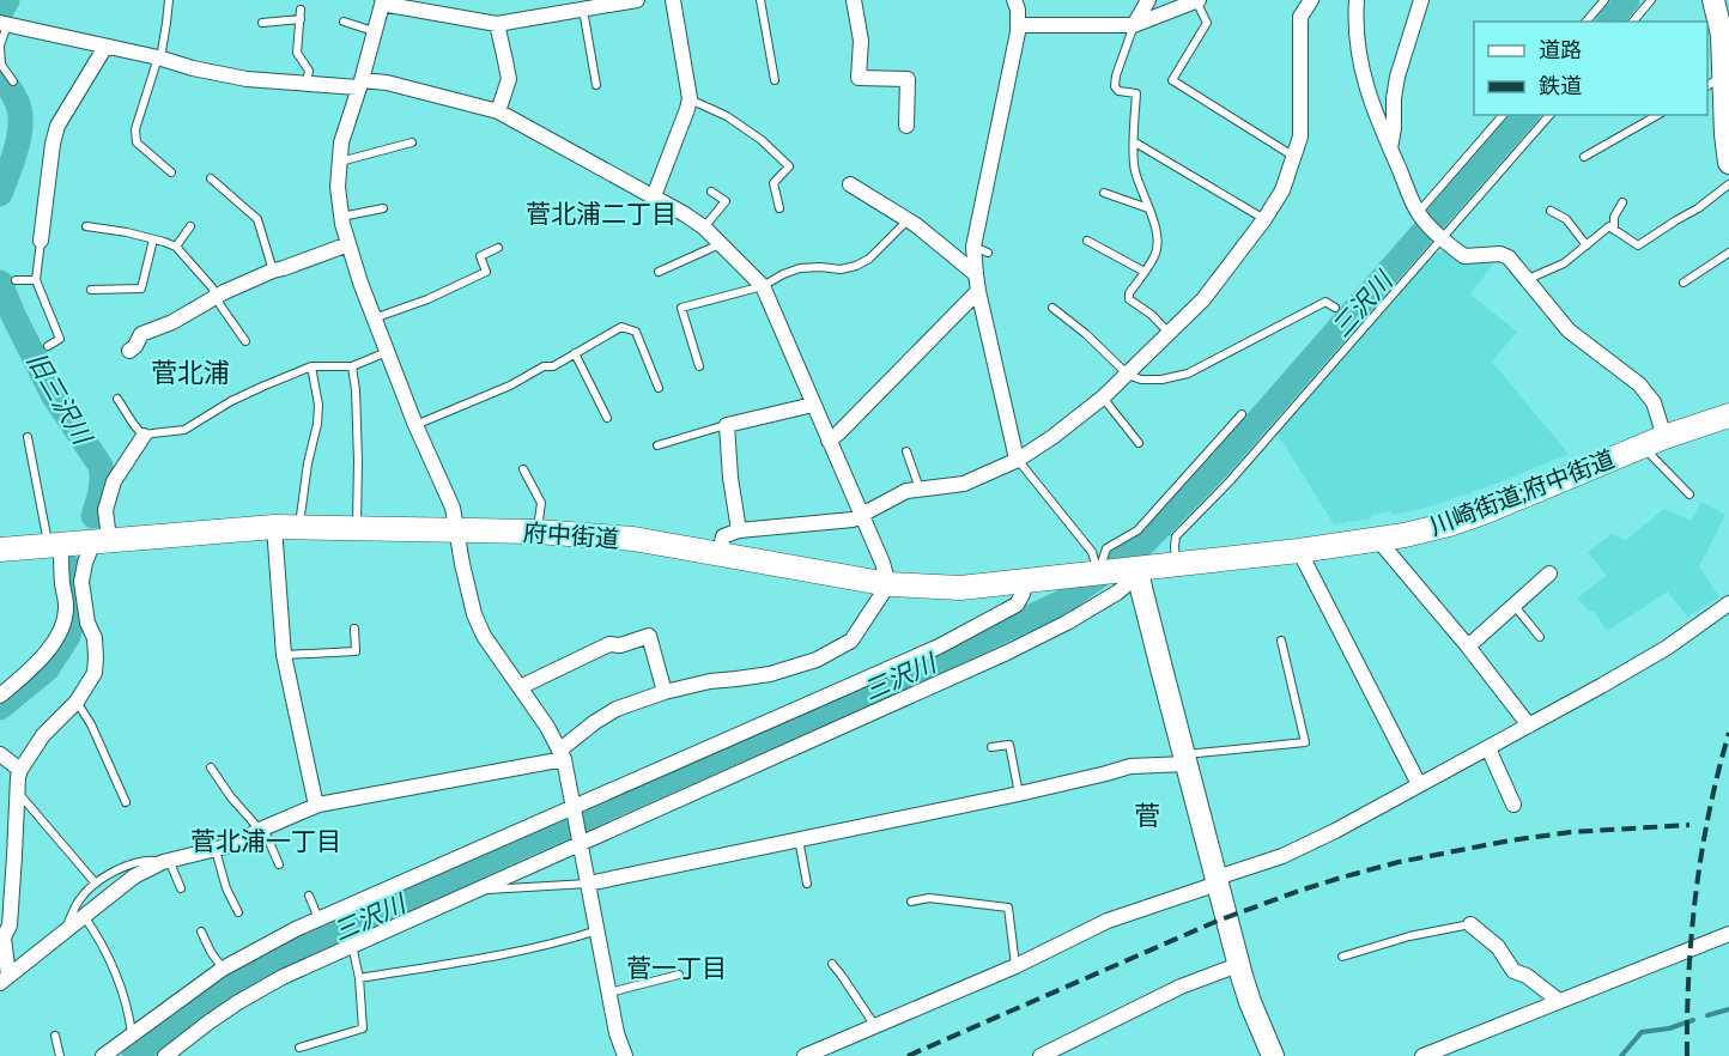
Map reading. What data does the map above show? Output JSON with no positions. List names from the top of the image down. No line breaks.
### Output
{"streets":{"main road":["川崎街道;府中街道","府中街道"]},"crossings":[["川崎街道;府中街道","府中街道"]],"districts":["菅北浦二丁目","菅北浦","菅","菅北浦一丁目","菅一丁目"],"water":["三沢川","旧三沢川"],"legend":["道路","鉄道"]}
